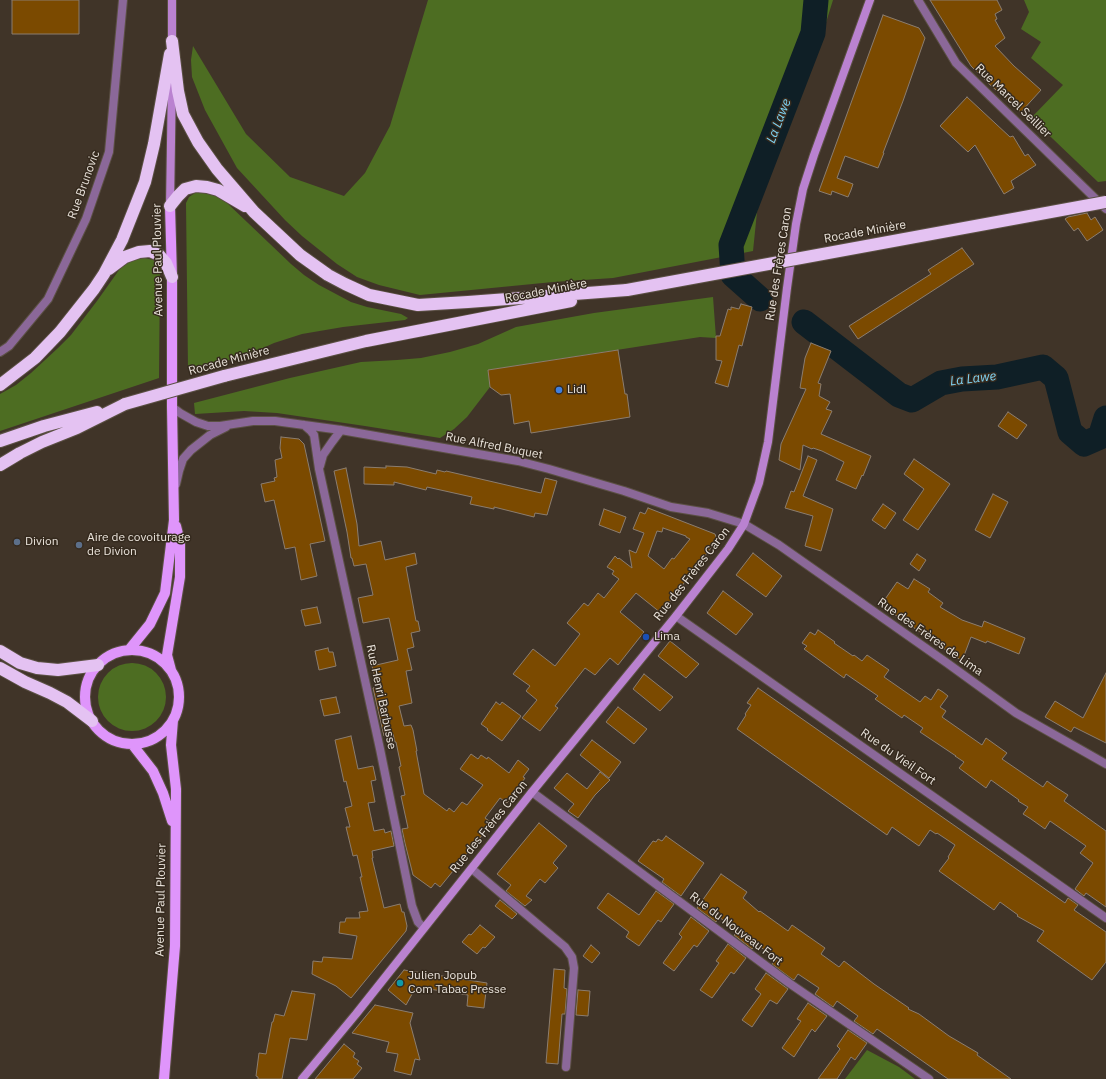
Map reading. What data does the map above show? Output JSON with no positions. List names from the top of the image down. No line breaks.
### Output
{"streets":{"highway":["Rocade Minière"],"main road":["Avenue Paul Plouvier","Rue des Frères Caron"],"street":["Rue Marcel Seillier","Rue Brunovic","Rue Alfred Buquet","Rue des Frères de Lima","Rue Henri Barbusse","Rue du Vieil Fort","Rue du Nouveau Fort"]},"crossings":[["Avenue Paul Plouvier","Rue Alfred Buquet"],["Rue des Frères Caron","Rue Alfred Buquet"],["Rue des Frères Caron","Rue des Frères de Lima"],["Rue des Frères Caron","Rue Henri Barbusse"],["Rue des Frères Caron","Rue du Vieil Fort"],["Rue des Frères Caron","Rue du Nouveau Fort"],["Rue Alfred Buquet","Rue des Frères de Lima"],["Rue Alfred Buquet","Rue Henri Barbusse"]],"water":["La Lawe"],"places":["Lidl","Divion","Aire de covoiturage de Divion","Lima","Julien Jopub Com Tabac Presse"]}
